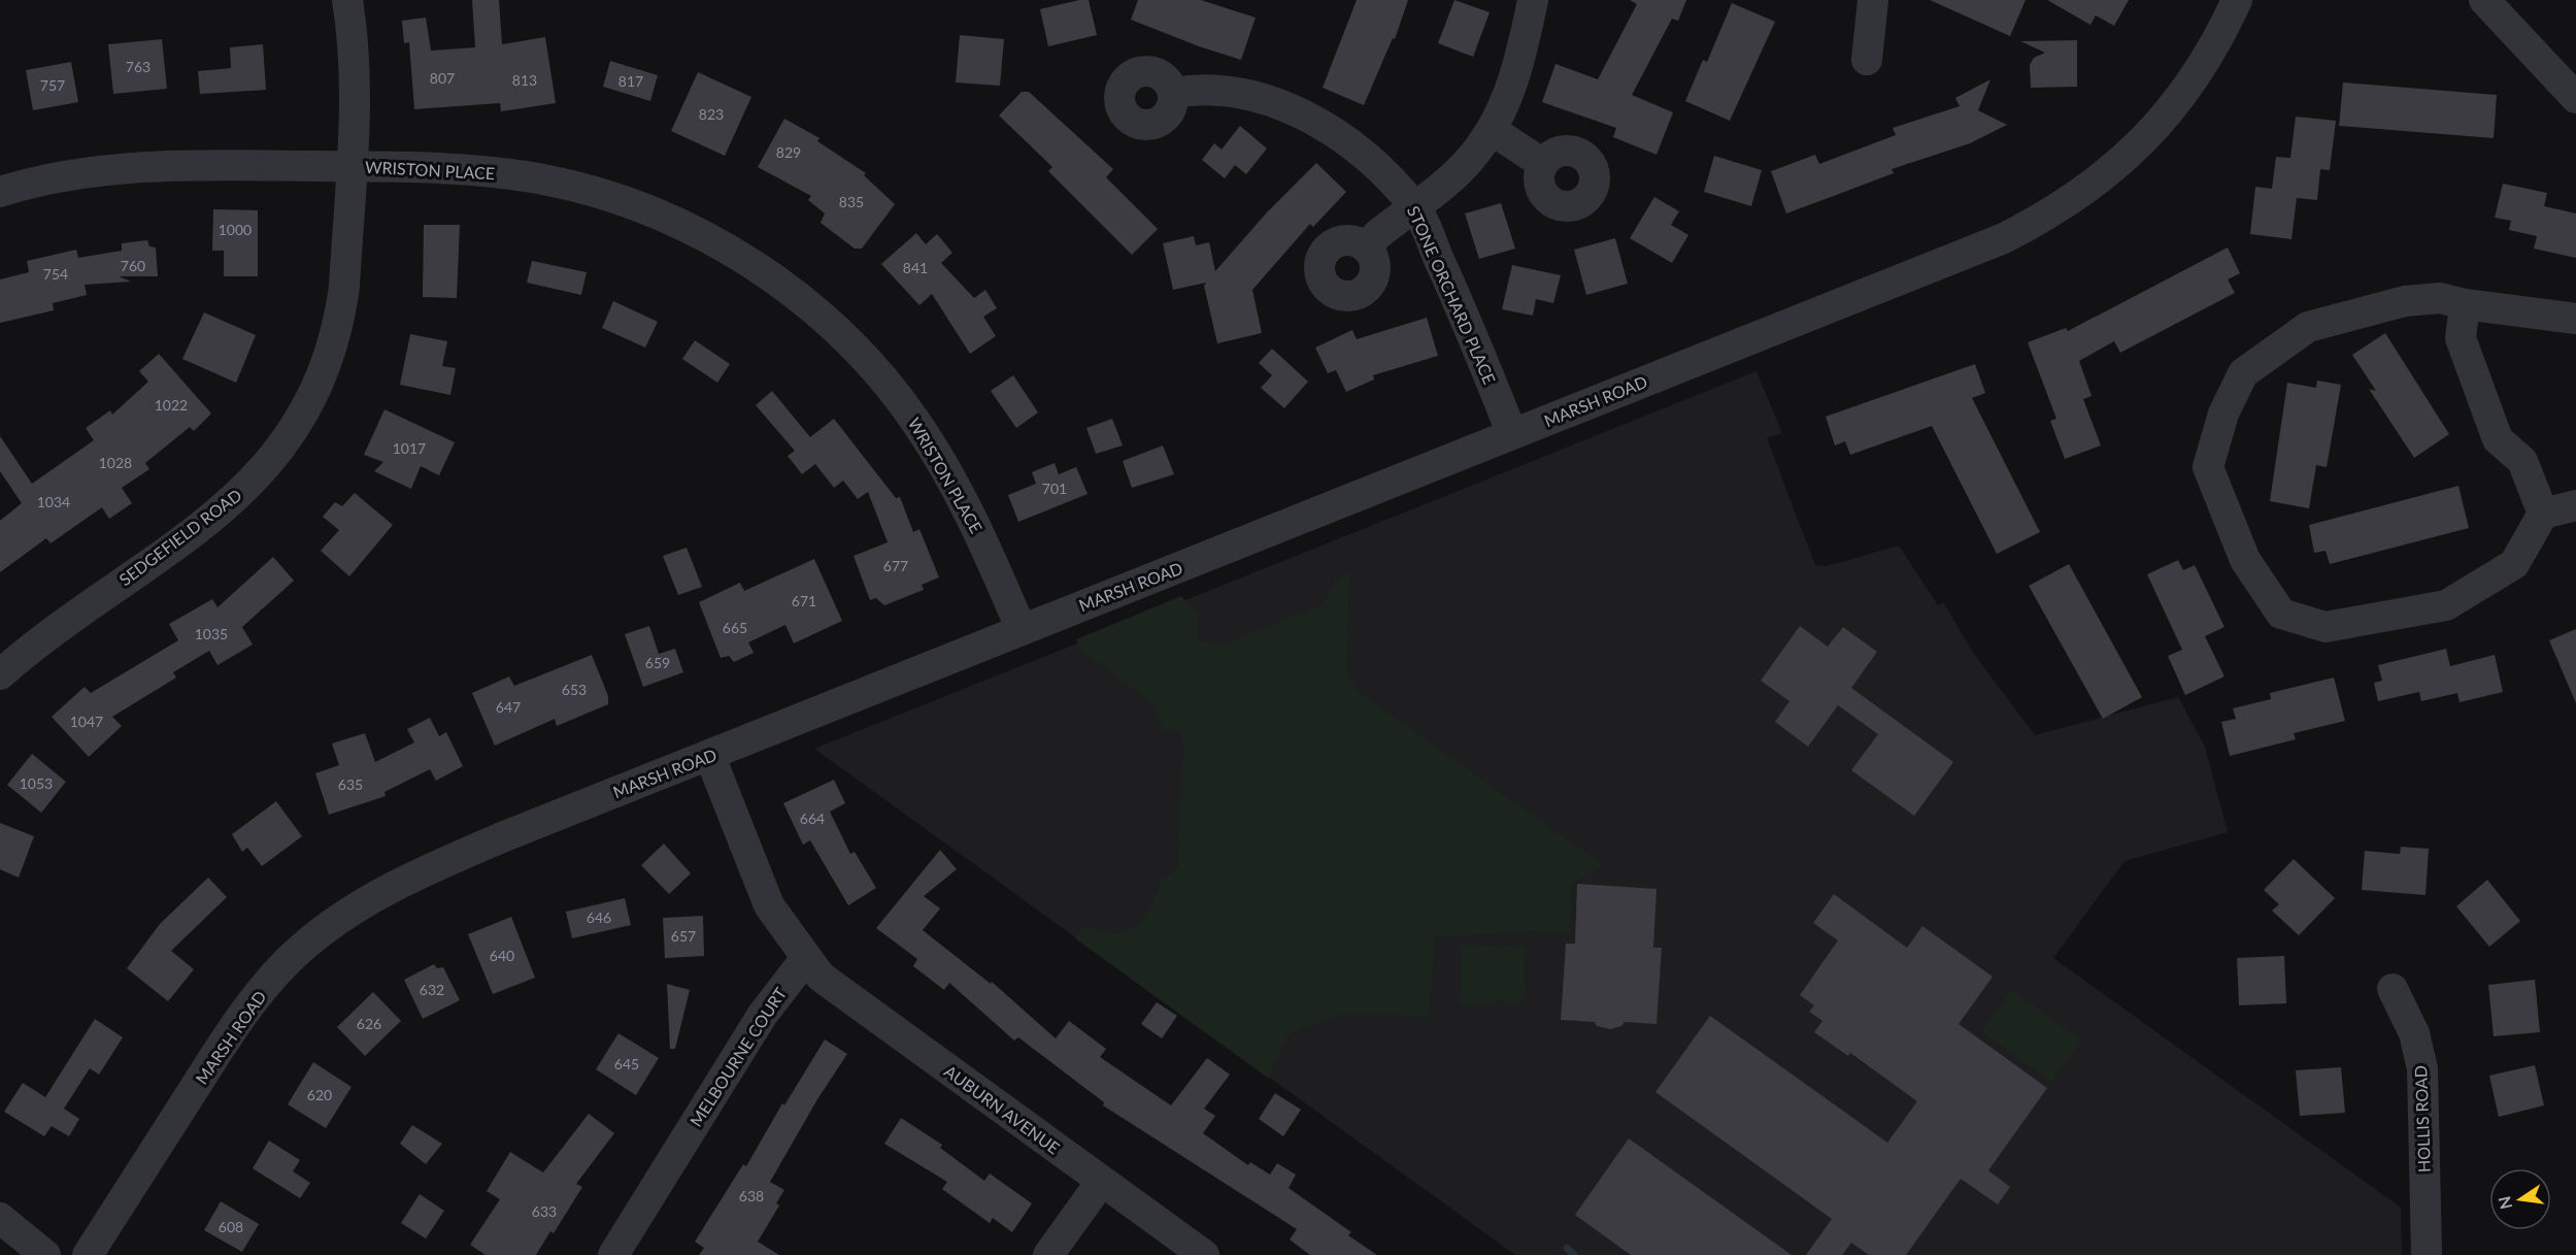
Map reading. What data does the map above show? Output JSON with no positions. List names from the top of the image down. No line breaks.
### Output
{"streets":{"street":["WRISTON PLACE","STONE ORCHARD PLACE","MARSH ROAD","SEDGEFIELD ROAD","MELBOURNE COURT","AUBURN AVENUE","HOLLIS ROAD"]},"crossings":[["WRISTON PLACE","MARSH ROAD"],["WRISTON PLACE","SEDGEFIELD ROAD"],["STONE ORCHARD PLACE","MARSH ROAD"],["MELBOURNE COURT","AUBURN AVENUE"]],"house_numbers":["763","807","813","817","757","823","829","835","1000","760","841","754","1022","1017","1028","701","1034","677","671","665","1035","659","653","647","1047","1053","635","664","646","657","640","632","626","645","620","638","633","608"],"north":"left"}
